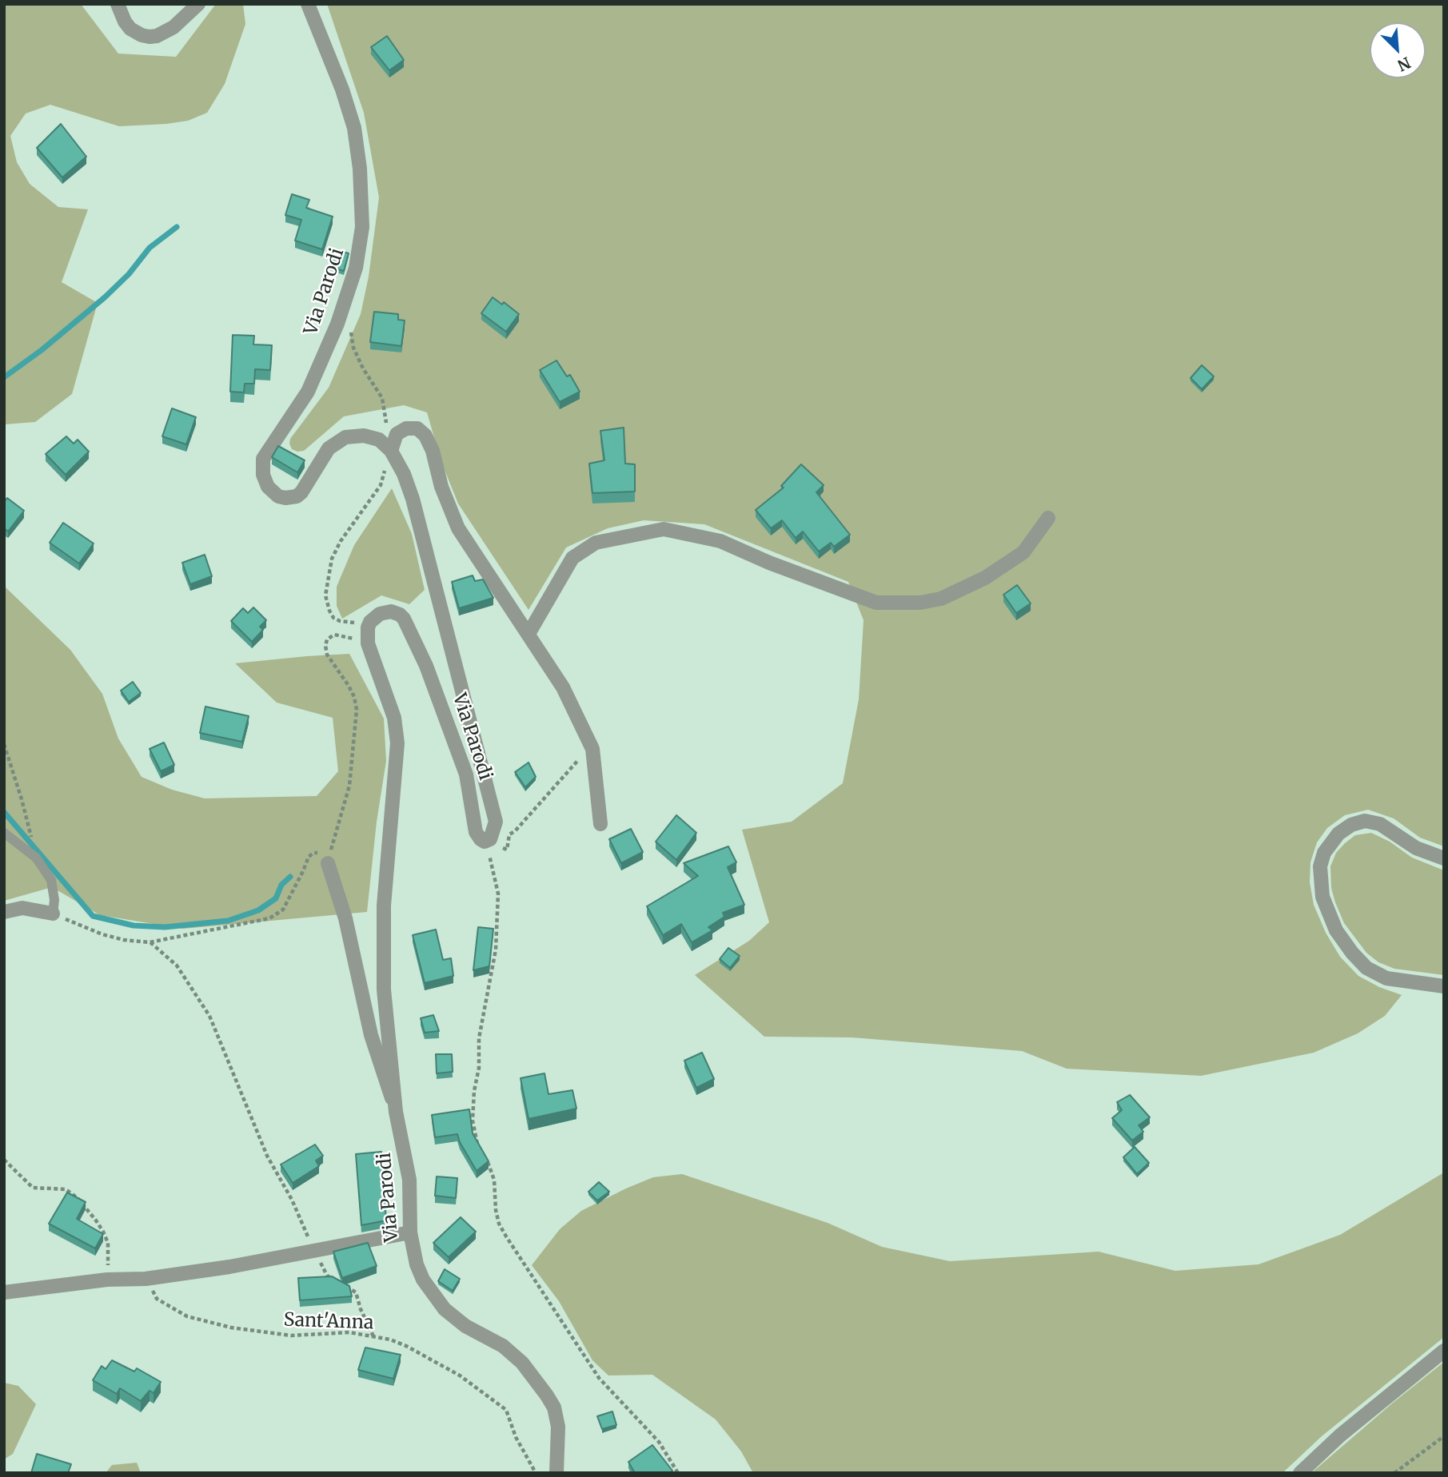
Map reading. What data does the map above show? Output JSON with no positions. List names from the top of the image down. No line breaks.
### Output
{"streets":{"street":["Via Parodi"],"path":["Sant'Anna"]},"north":"bottom right"}
